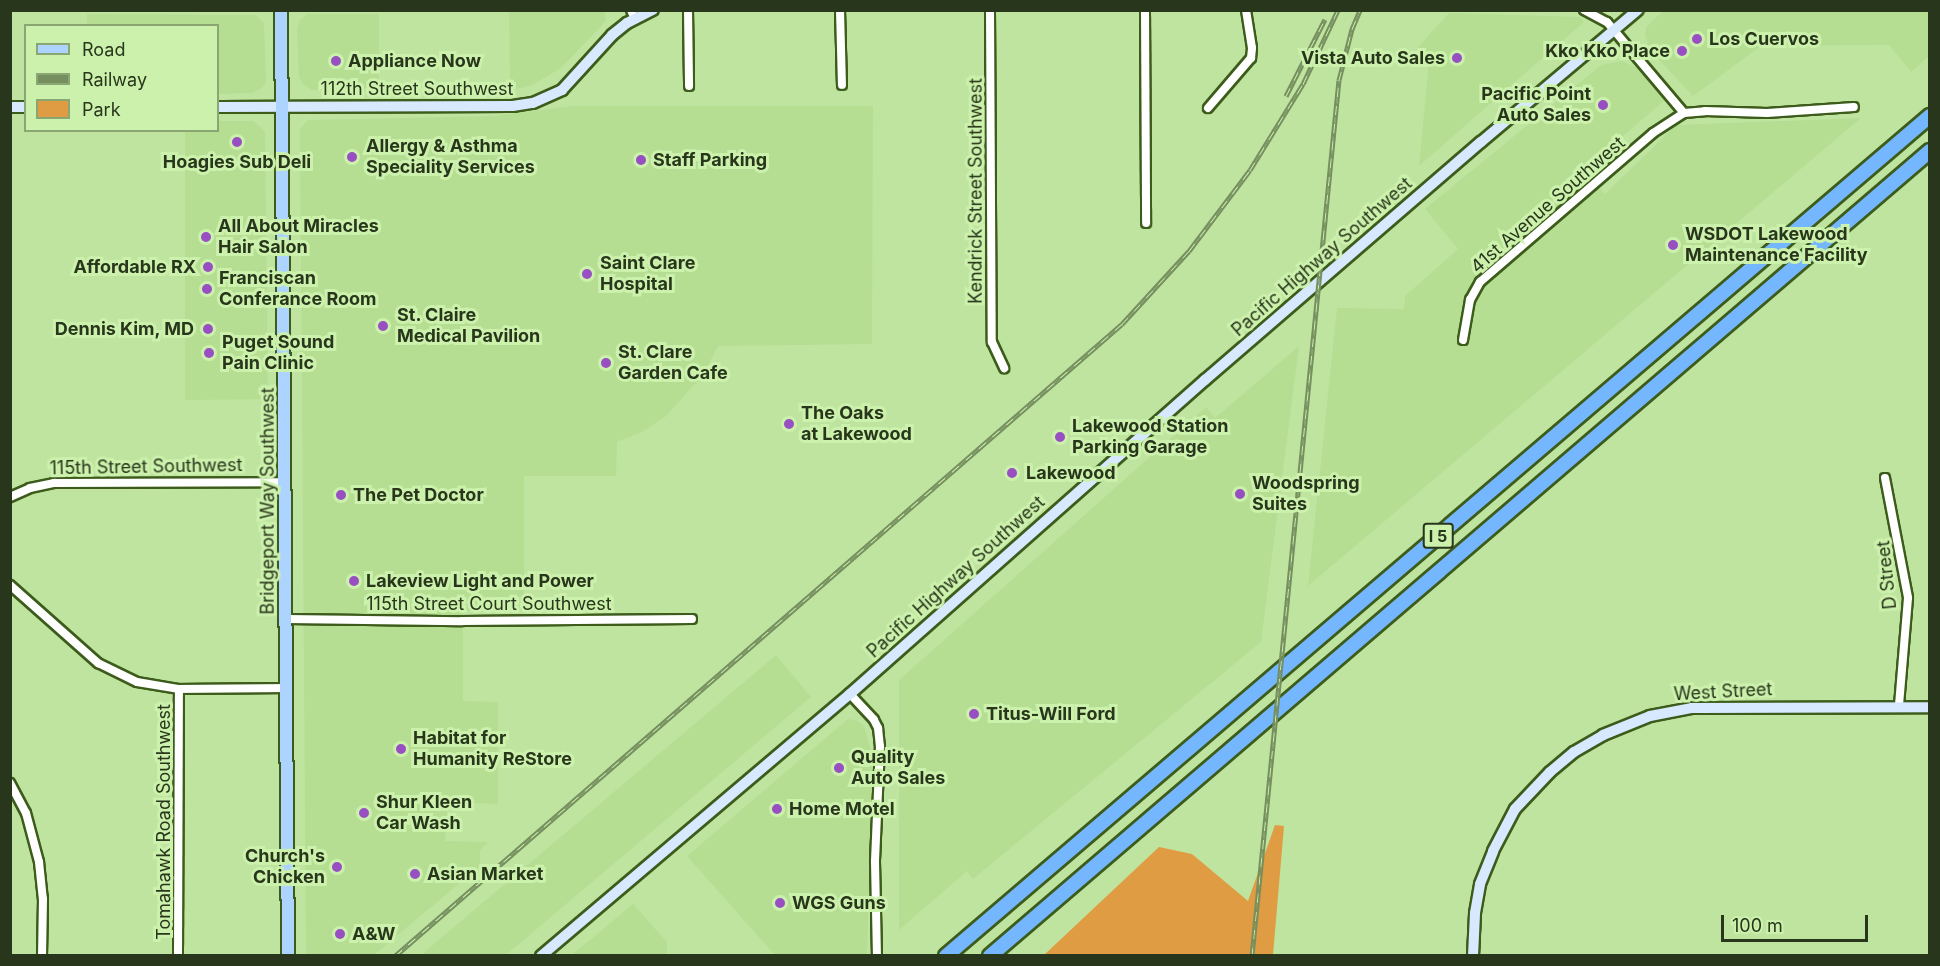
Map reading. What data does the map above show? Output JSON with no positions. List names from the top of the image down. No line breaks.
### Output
{"streets":{"highway":["I 5"],"main road":["112th Street Southwest","Pacific Highway Southwest","Bridgeport Way Southwest","West Street"],"street":["Kendrick Street Southwest","41st Avenue Southwest","115th Street Southwest","D Street","115th Street Court Southwest","Tomahawk Road Southwest"]},"crossings":[["112th Street Southwest","Bridgeport Way Southwest"],["115th Street Southwest","Bridgeport Way Southwest"],["Bridgeport Way Southwest","115th Street Court Southwest"],["D Street","West Street"]],"places":["Los Cuervos","Kko Kko Place","Vista Auto Sales","Appliance Now","Pacific Point Auto Sales","Hoagies Sub Deli","Allergy & Asthma Speciality Services","Staff Parking","All About Miracles Hair Salon","WSDOT Lakewood Maintenance Facility","Affordable RX","Saint Clare Hospital","Franciscan Conferance Room","St. Claire Medical Pavilion","Dennis Kim, MD","Puget Sound Pain Clinic","St. Clare Garden Cafe","The Oaks at Lakewood","Lakewood Station Parking Garage","Lakewood","Woodspring Suites","The Pet Doctor","Lakeview Light and Power","Titus-Will Ford","Habitat for Humanity ReStore","Quality Auto Sales","Home Motel","Shur Kleen Car Wash","Church's Chicken","Asian Market","WGS Guns","A&W"],"legend":["Road","Railway","Park"],"scale_bar":"100 m"}
